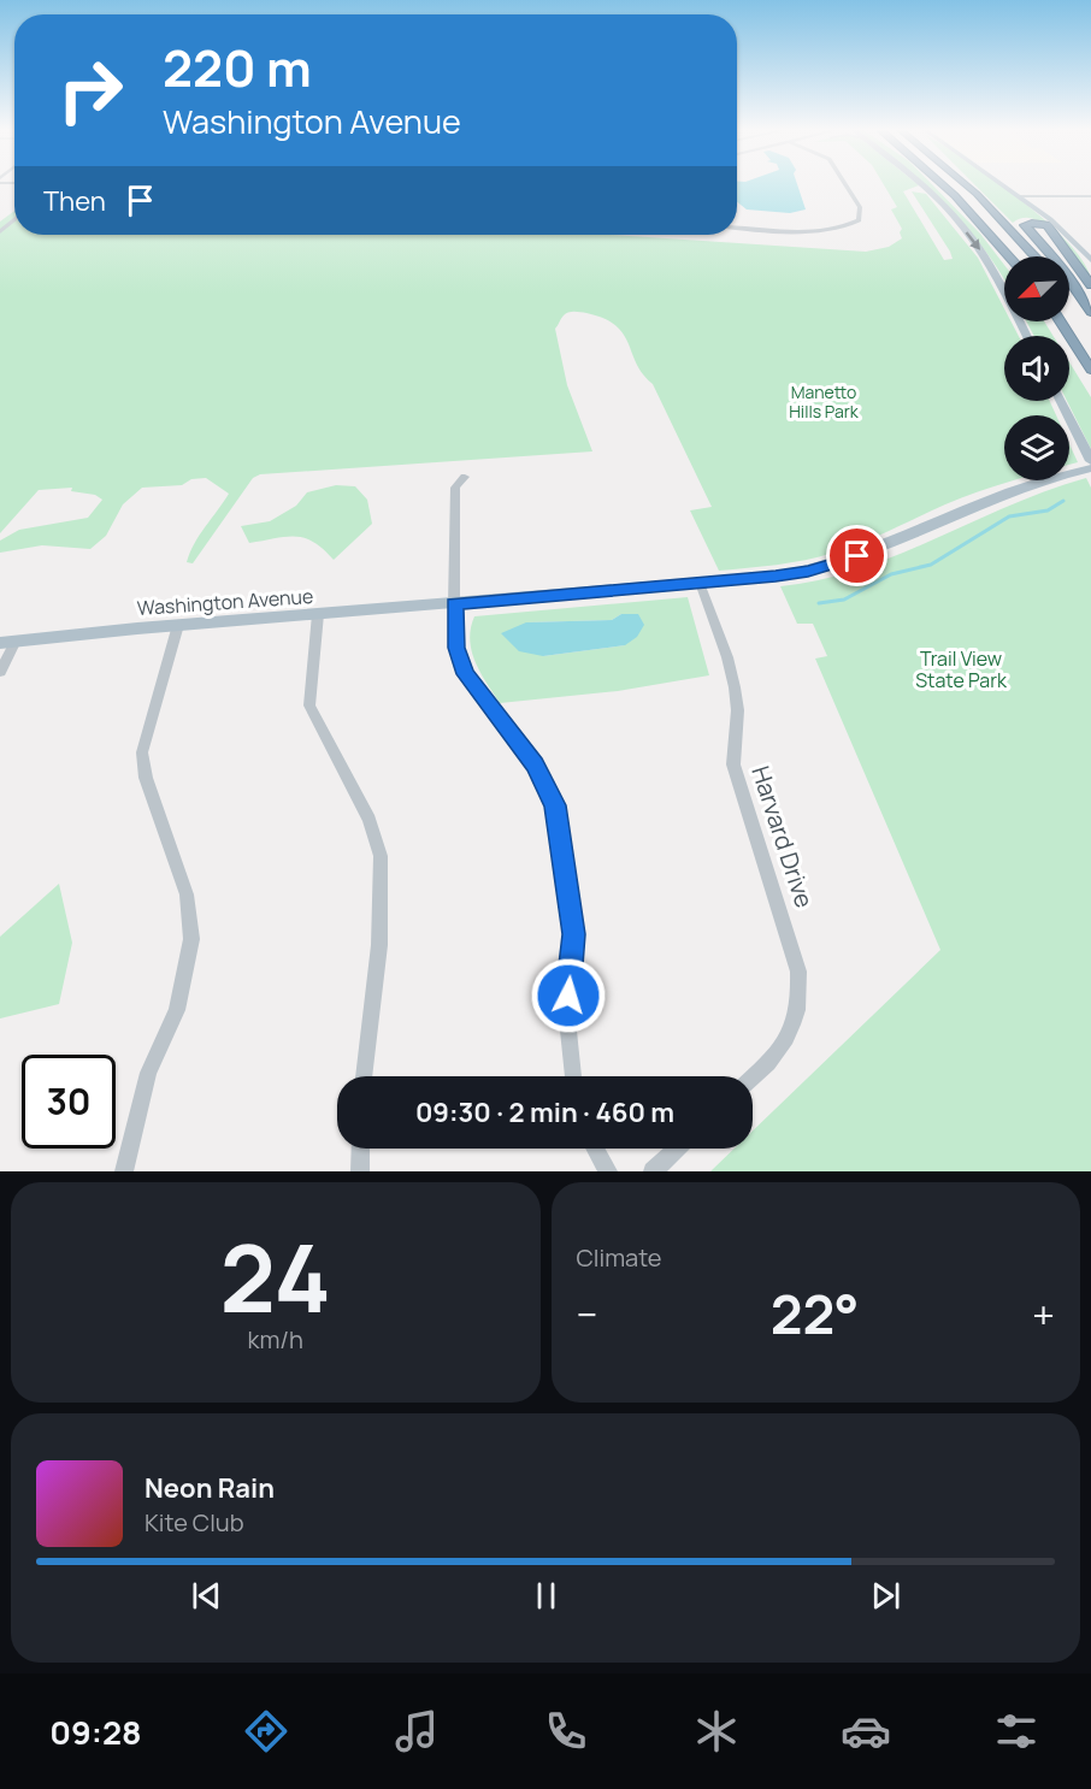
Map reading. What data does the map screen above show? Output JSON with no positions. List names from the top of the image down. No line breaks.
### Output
{"streets":{"main road":["Washington Avenue"],"street":["Harvard Drive"]},"crossings":[["Washington Avenue","Harvard Drive"]],"parks":["Manetto Hills Park","Trail View State Park"],"north":"bottom left","page":{"turn":["220 m","Washington Avenue"],"then":"Then","limit":"30","trip":"09:30 · 2 min · 460 m","tile":[["24","km/h"],"Climate"],"heat":["−","22°","+"],"song":["Neon Rain","Kite Club"],"tabs":"09:28"}}
